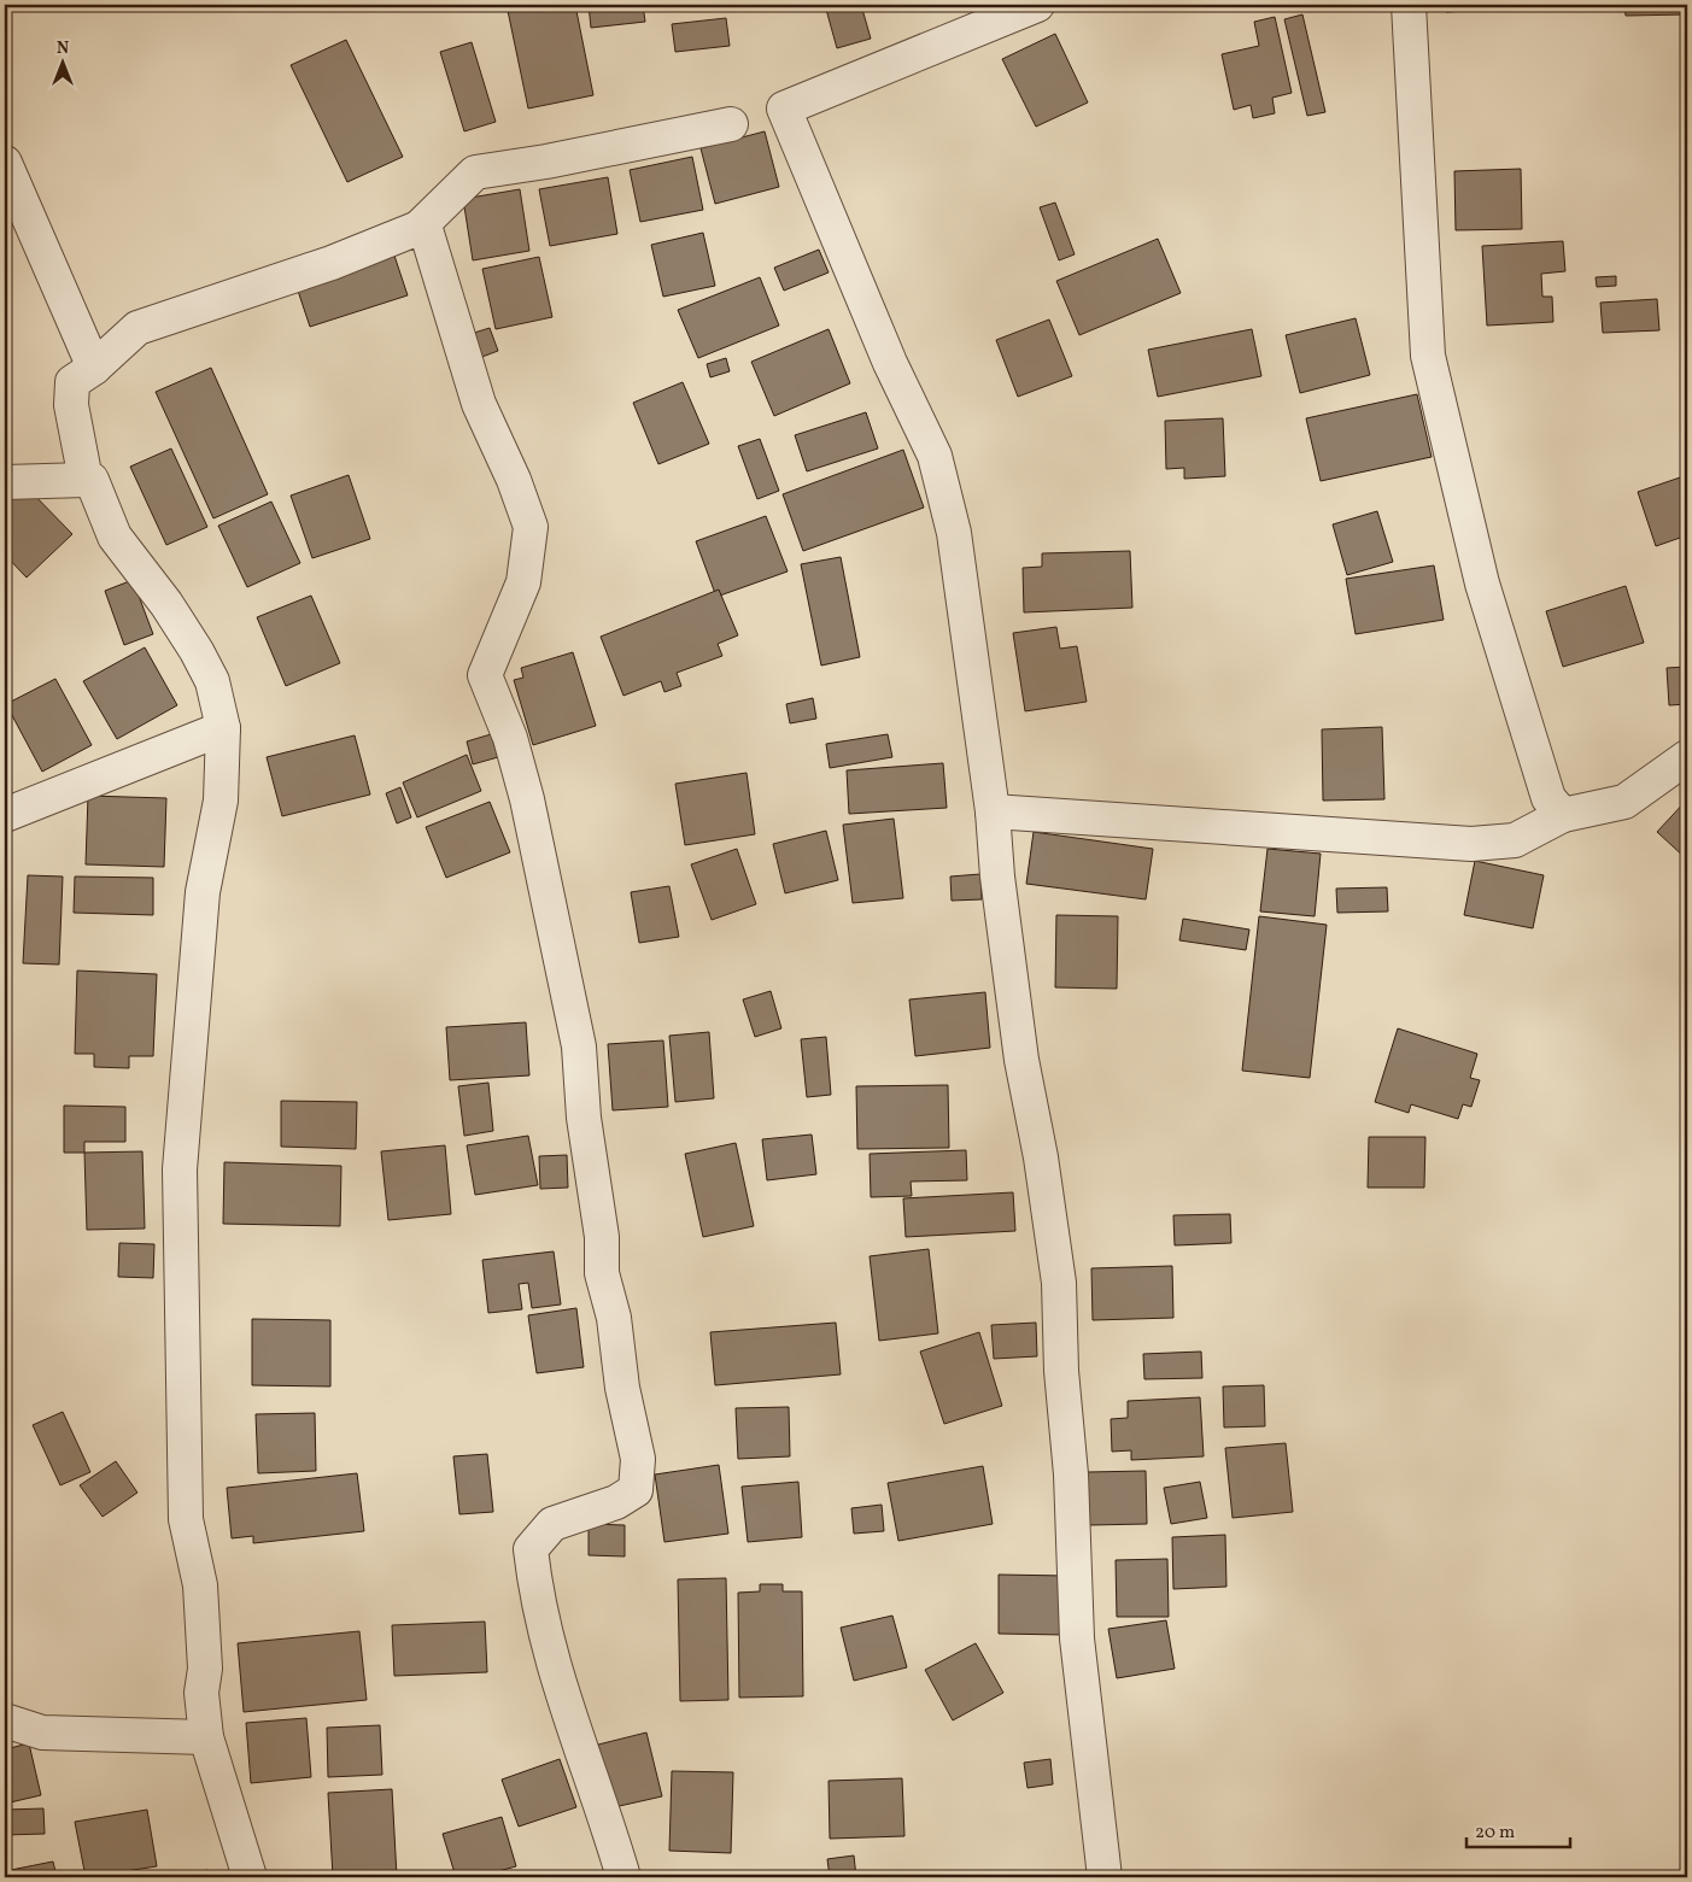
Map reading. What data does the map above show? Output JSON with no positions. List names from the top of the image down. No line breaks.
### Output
{"scale_bar":"20 m","north":"top"}
